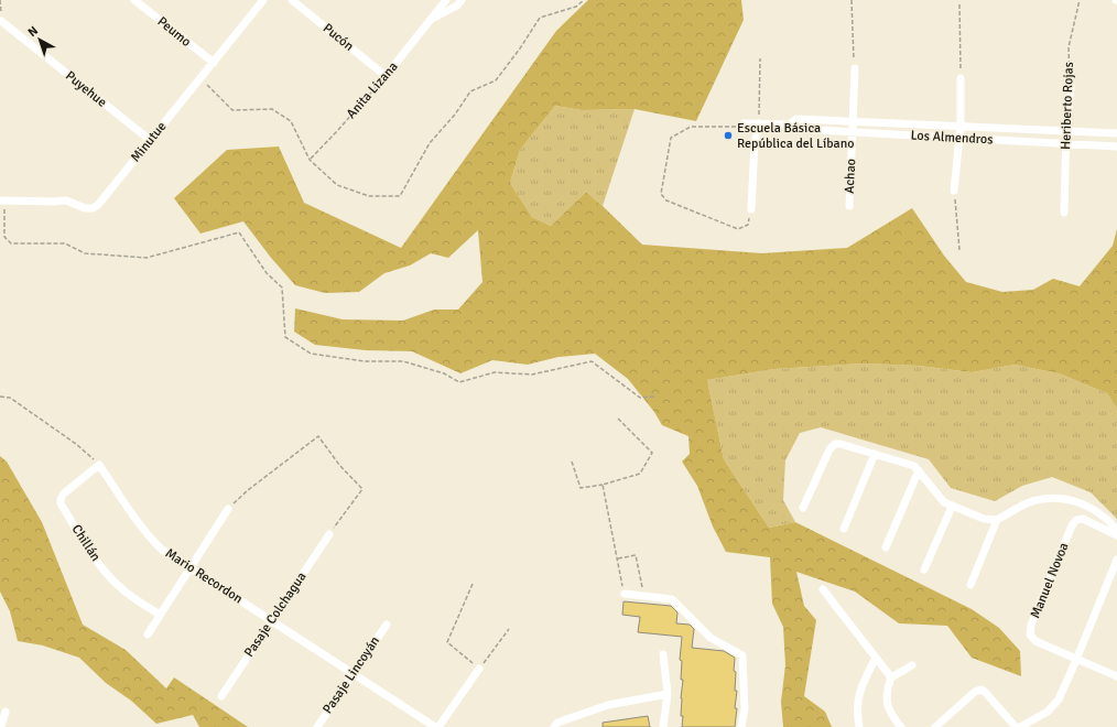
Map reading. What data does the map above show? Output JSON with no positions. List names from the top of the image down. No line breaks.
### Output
{"streets":{"street":["Peumo","Pucón","Puyehue","Anita Lizana","Heriberto Rojas","Los Almendros","Minutue","Achao","Chillán","Mario Recordon","Manuel Novoa","Pasaje Colchagua","Pasaje Lincoyán"]},"crossings":[["Peumo","Minutue"],["Pucón","Anita Lizana"],["Puyehue","Minutue"],["Heriberto Rojas","Los Almendros"],["Los Almendros","Achao"],["Chillán","Mario Recordon"],["Mario Recordon","Pasaje Colchagua"],["Mario Recordon","Pasaje Lincoyán"]],"places":["Escuela Básica República del Líbano"],"north":"top left"}
